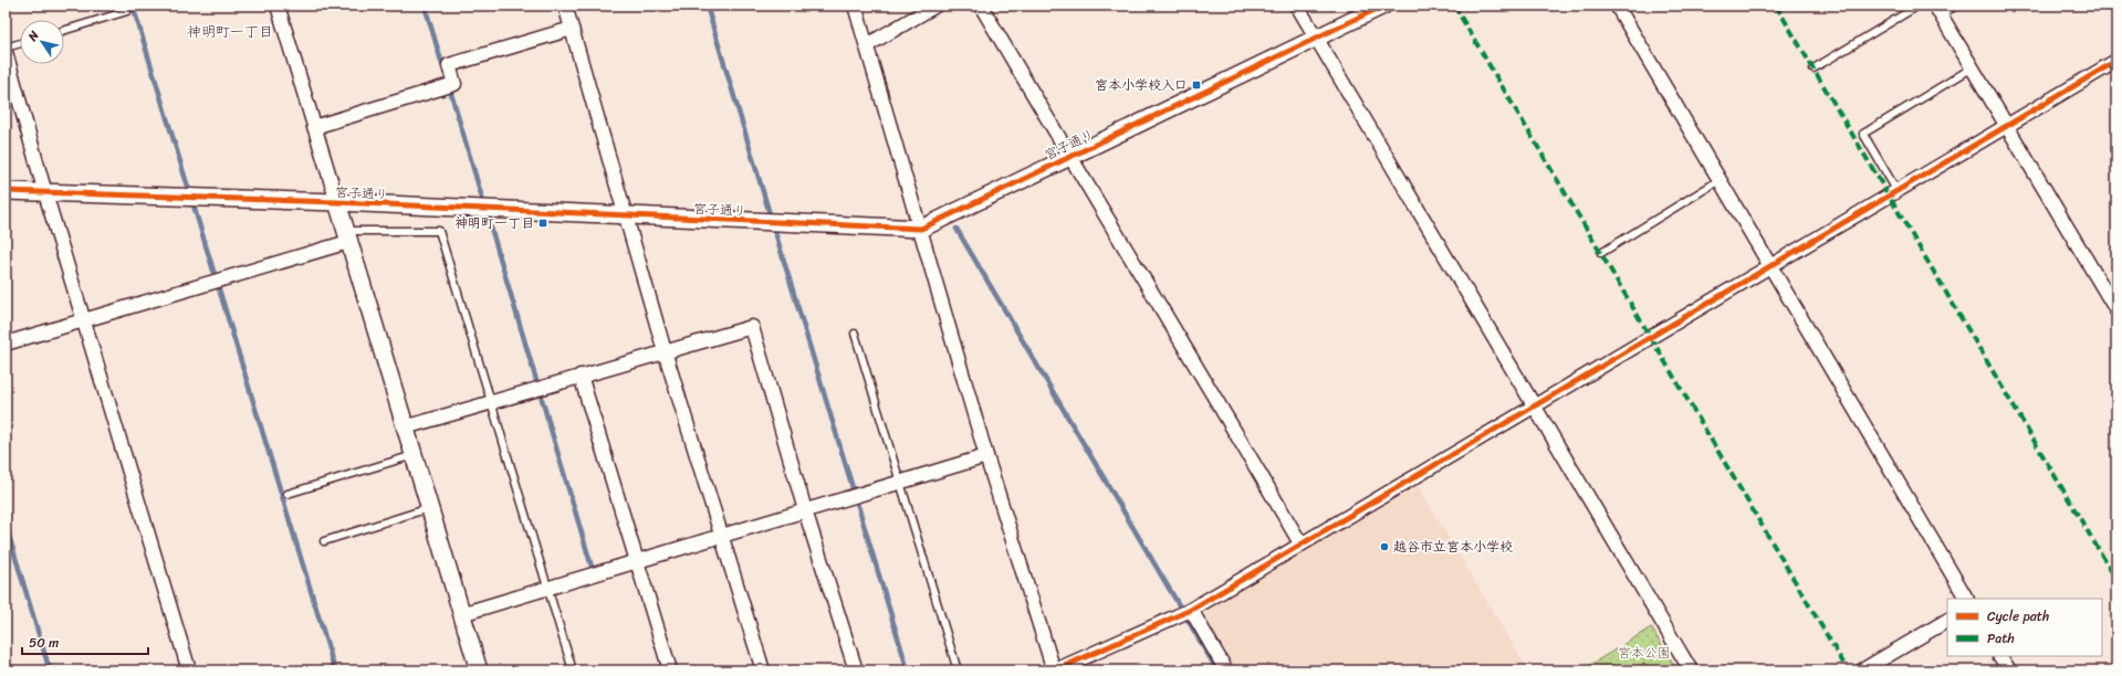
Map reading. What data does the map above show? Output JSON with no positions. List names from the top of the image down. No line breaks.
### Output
{"streets":{"street":["宮子通り"]},"districts":["神明町一丁目"],"parks":["宮本公園"],"places":{"transit":["宮本小学校入口","神明町一丁目"],"other":["越谷市立宮本小学校"]},"legend":["Cycle path","Path"],"scale_bar":"50 m","north":"top left"}
